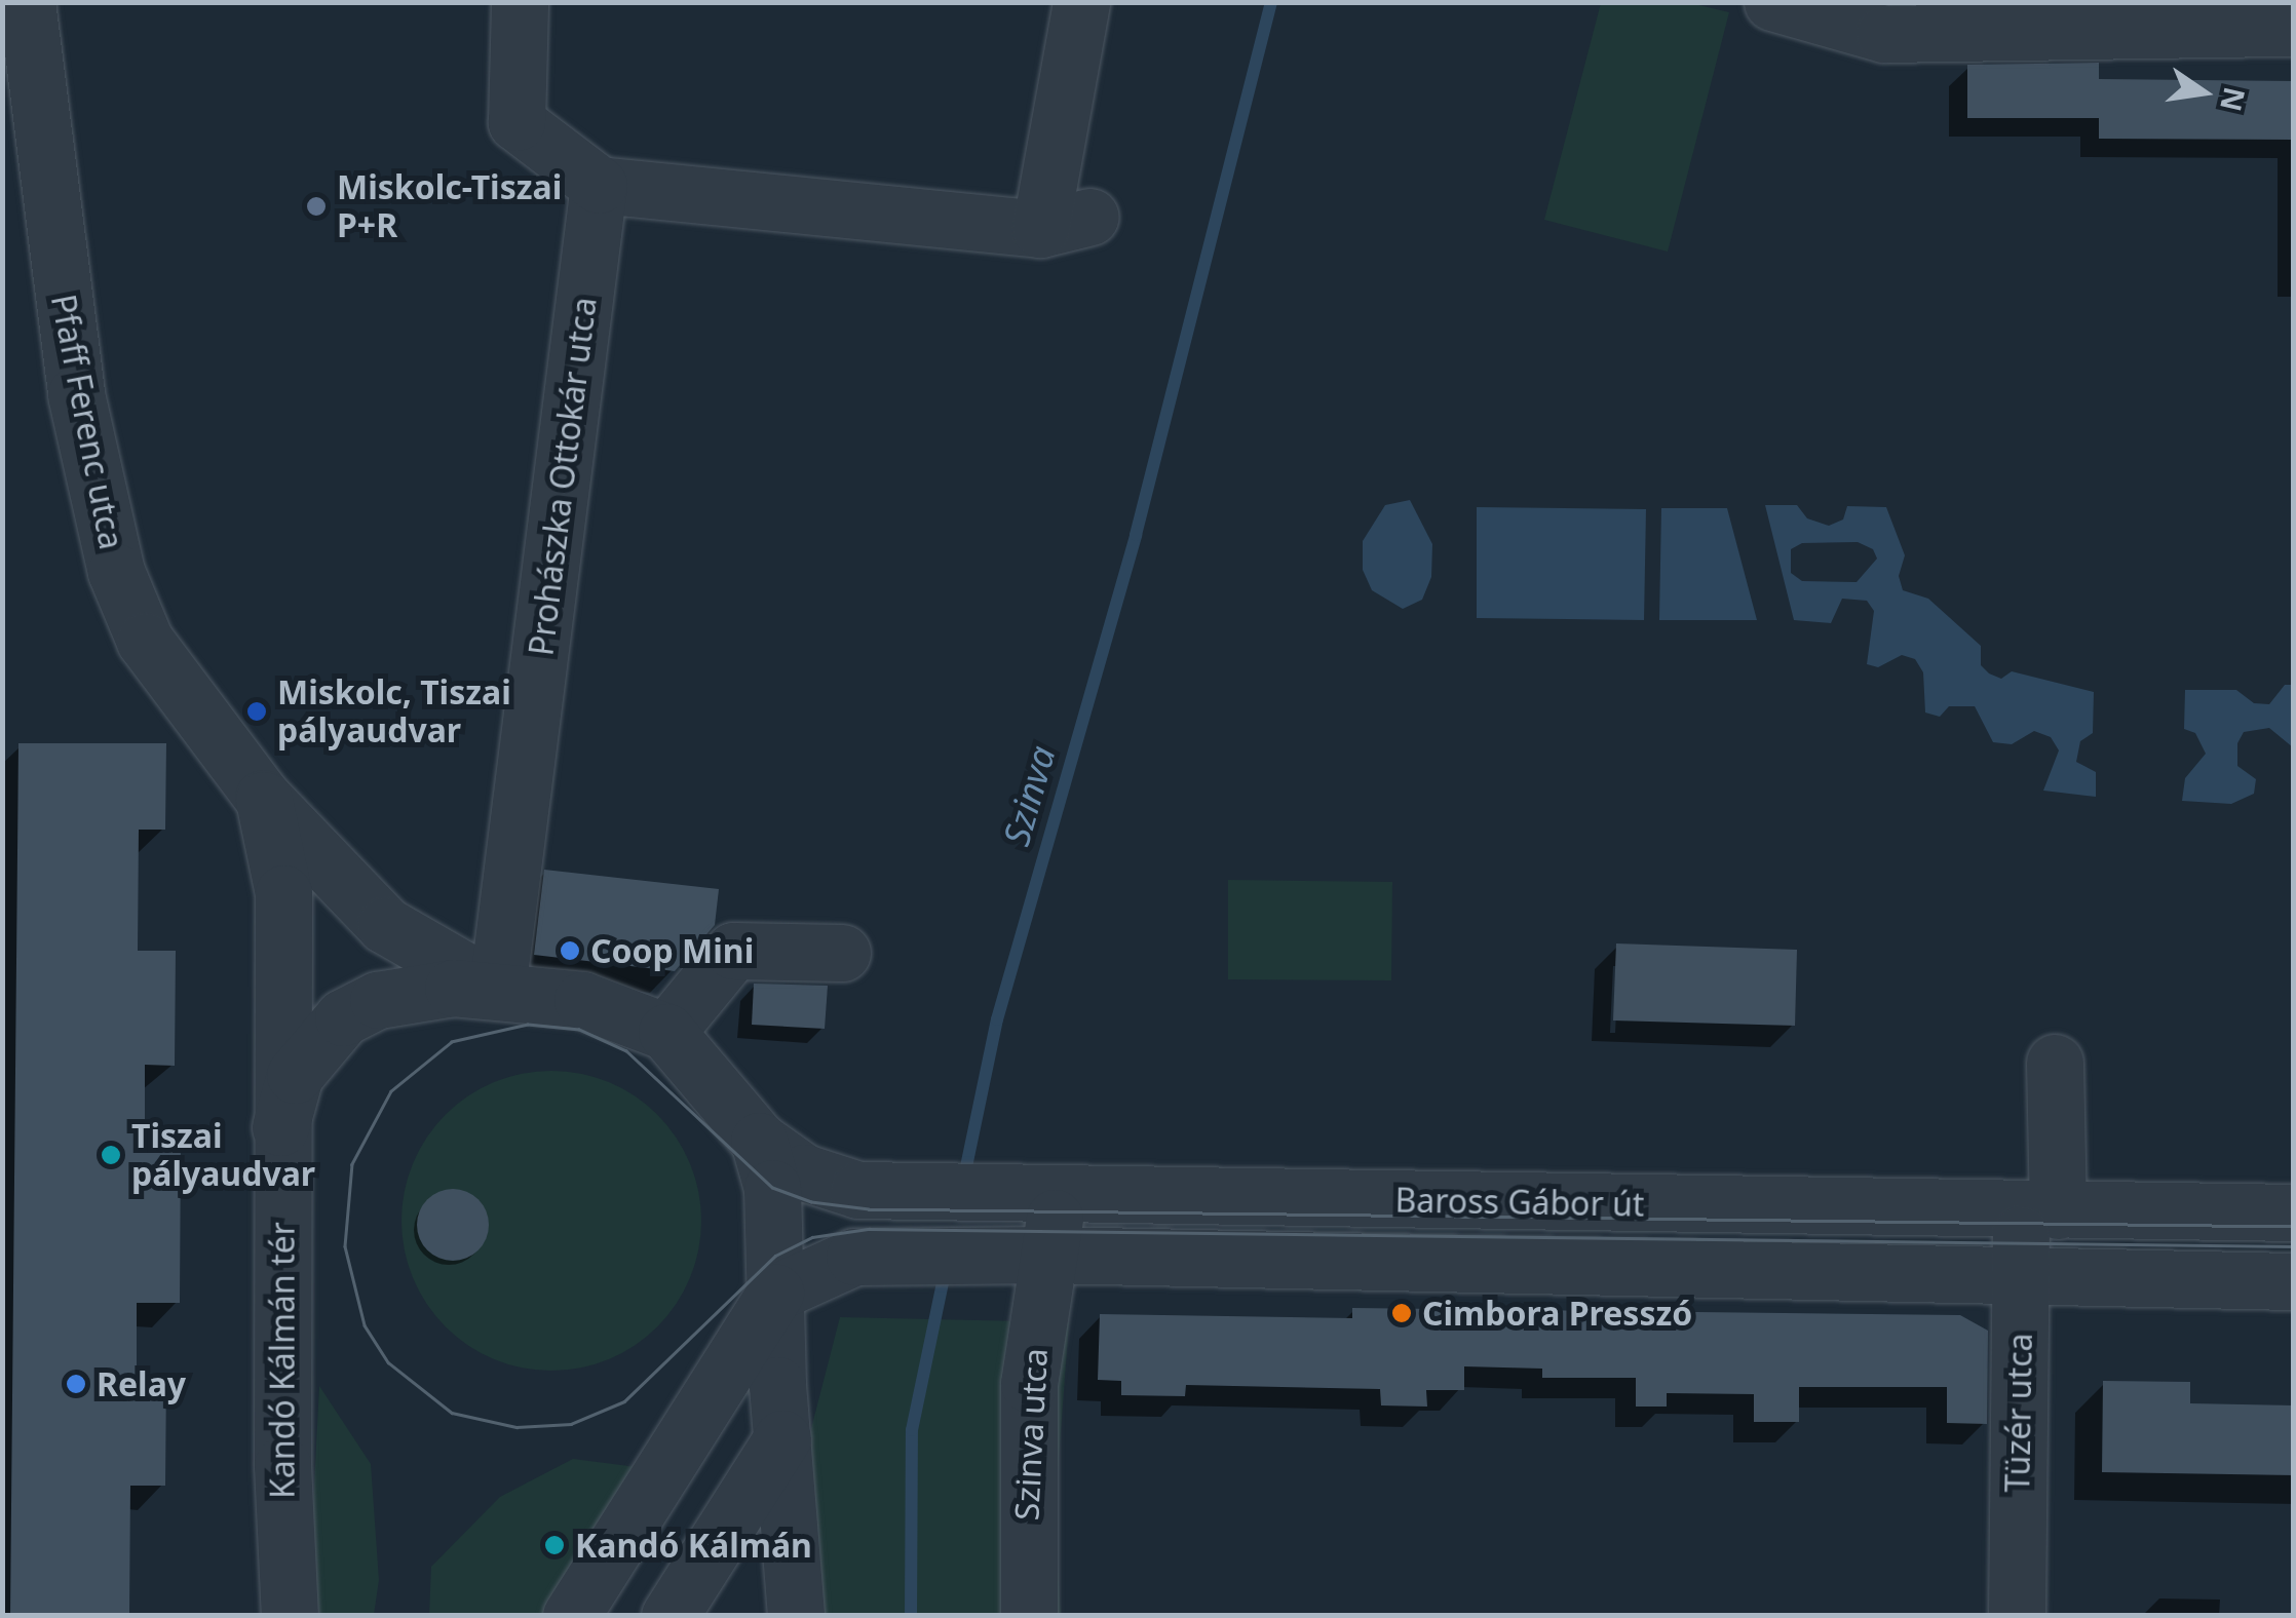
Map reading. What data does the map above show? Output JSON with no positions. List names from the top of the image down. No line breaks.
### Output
{"streets":{"street":["Pfaff Ferenc utca","Prohászka Ottokár utca","Baross Gábor út","Kandó Kálmán tér","Tüzér utca","Szinva utca"]},"crossings":[["Pfaff Ferenc utca","Kandó Kálmán tér"],["Baross Gábor út","Tüzér utca"],["Baross Gábor út","Szinva utca"]],"water":["Szinva"],"places":["Miskolc-Tiszai P+R","Miskolc, Tiszai pályaudvar","Coop Mini","Tiszai pályaudvar","Cimbora Presszó","Relay","Kandó Kálmán"],"north":"right"}
